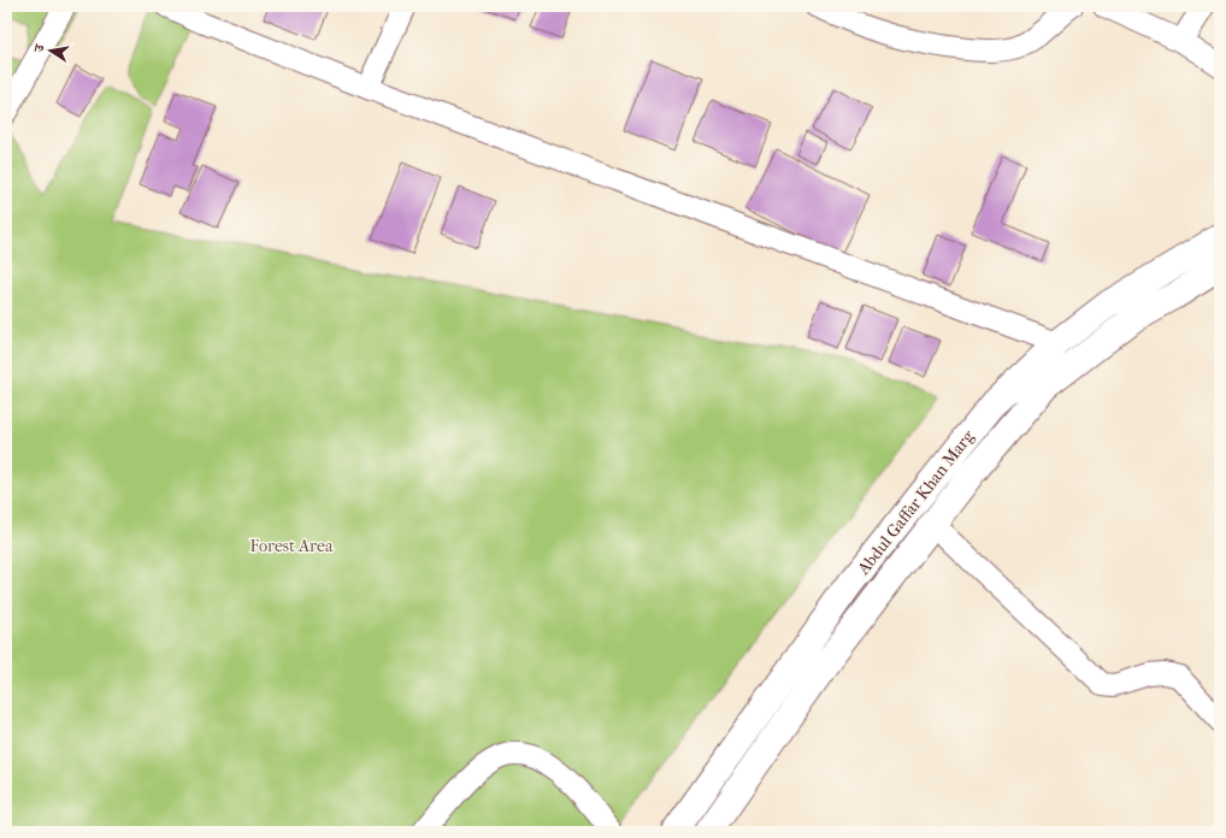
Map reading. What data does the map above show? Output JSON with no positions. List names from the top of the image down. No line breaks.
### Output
{"streets":{"main road":["Abdul Gaffar Khan Marg"]},"parks":["Forest Area"],"north":"left"}
